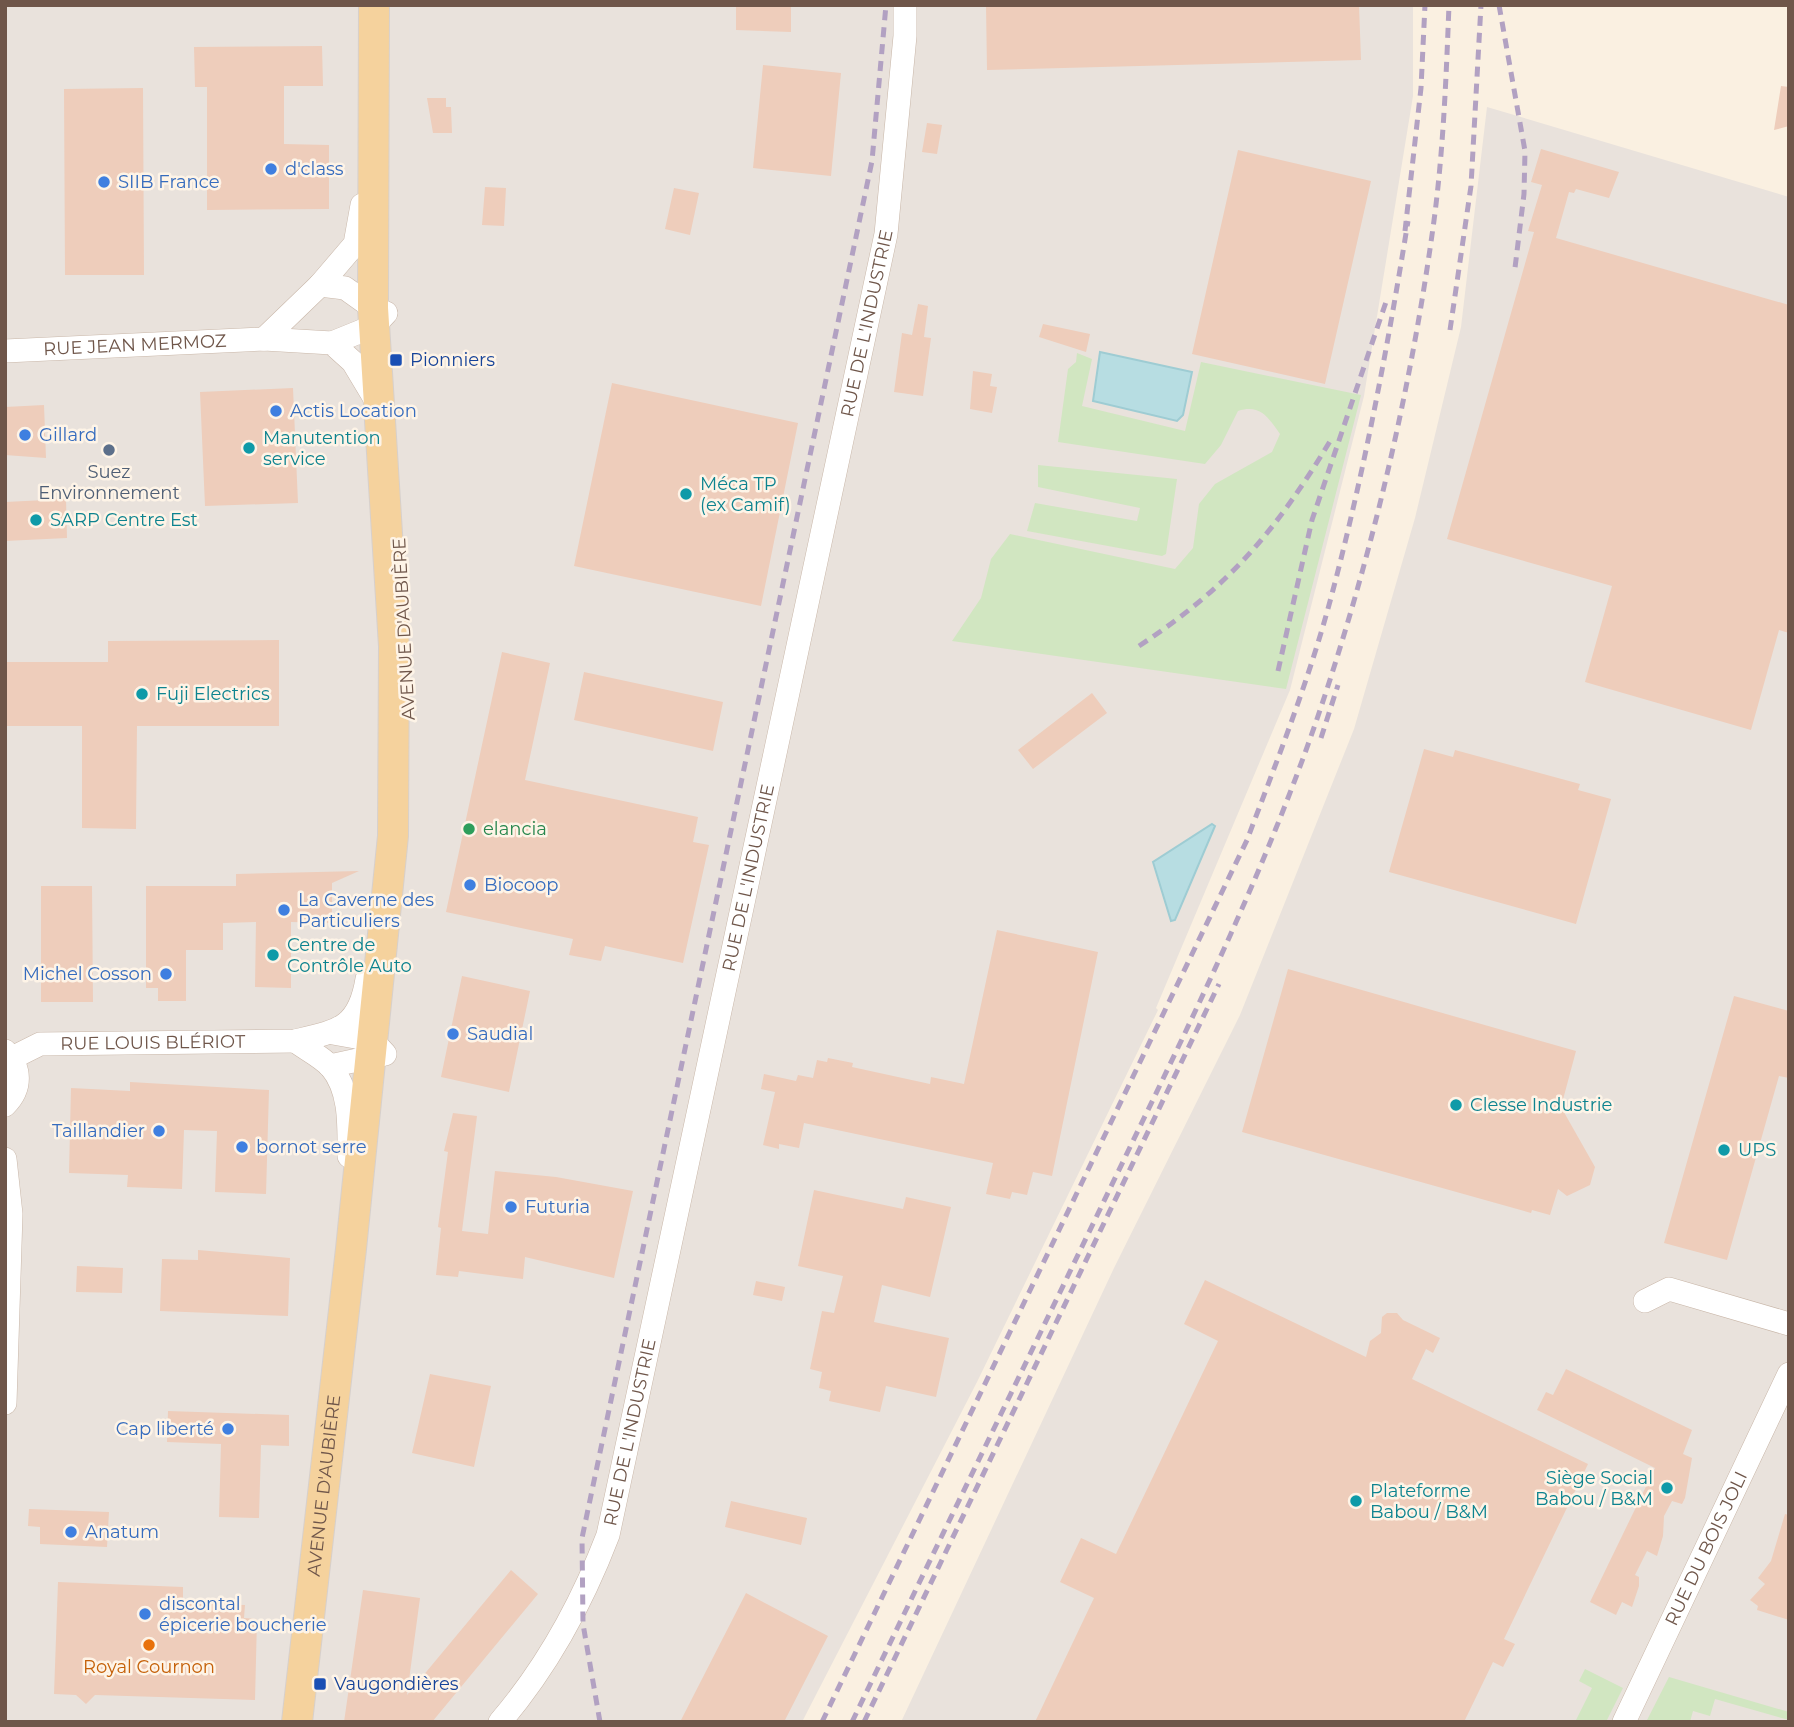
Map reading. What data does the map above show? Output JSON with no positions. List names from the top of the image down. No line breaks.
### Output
{"streets":{"main road":["AVENUE D'AUBIÈRE"],"street":["RUE DE L'INDUSTRIE","RUE JEAN MERMOZ","RUE LOUIS BLÉRIOT","RUE DU BOIS JOLI"]},"crossings":[["RUE JEAN MERMOZ","AVENUE D'AUBIÈRE"],["AVENUE D'AUBIÈRE","RUE LOUIS BLÉRIOT"]],"places":{"other":["d'class","SIIB France","Actis Location","Gillard","Manutention service","Suez Environnement","Méca TP (ex Camif)","SARP Centre Est","Fuji Electrics","elancia","Biocoop","La Caverne des Particuliers","Centre de Contrôle Auto","Michel Cosson","Saudial","Clesse Industrie","Taillandier","bornot serre","UPS","Futuria","Cap liberté","Siège Social Babou / B&M","Plateforme Babou / B&M","Anatum","discontal épicerie boucherie","Royal Cournon"],"transit":["Pionniers","Vaugondières"]}}
